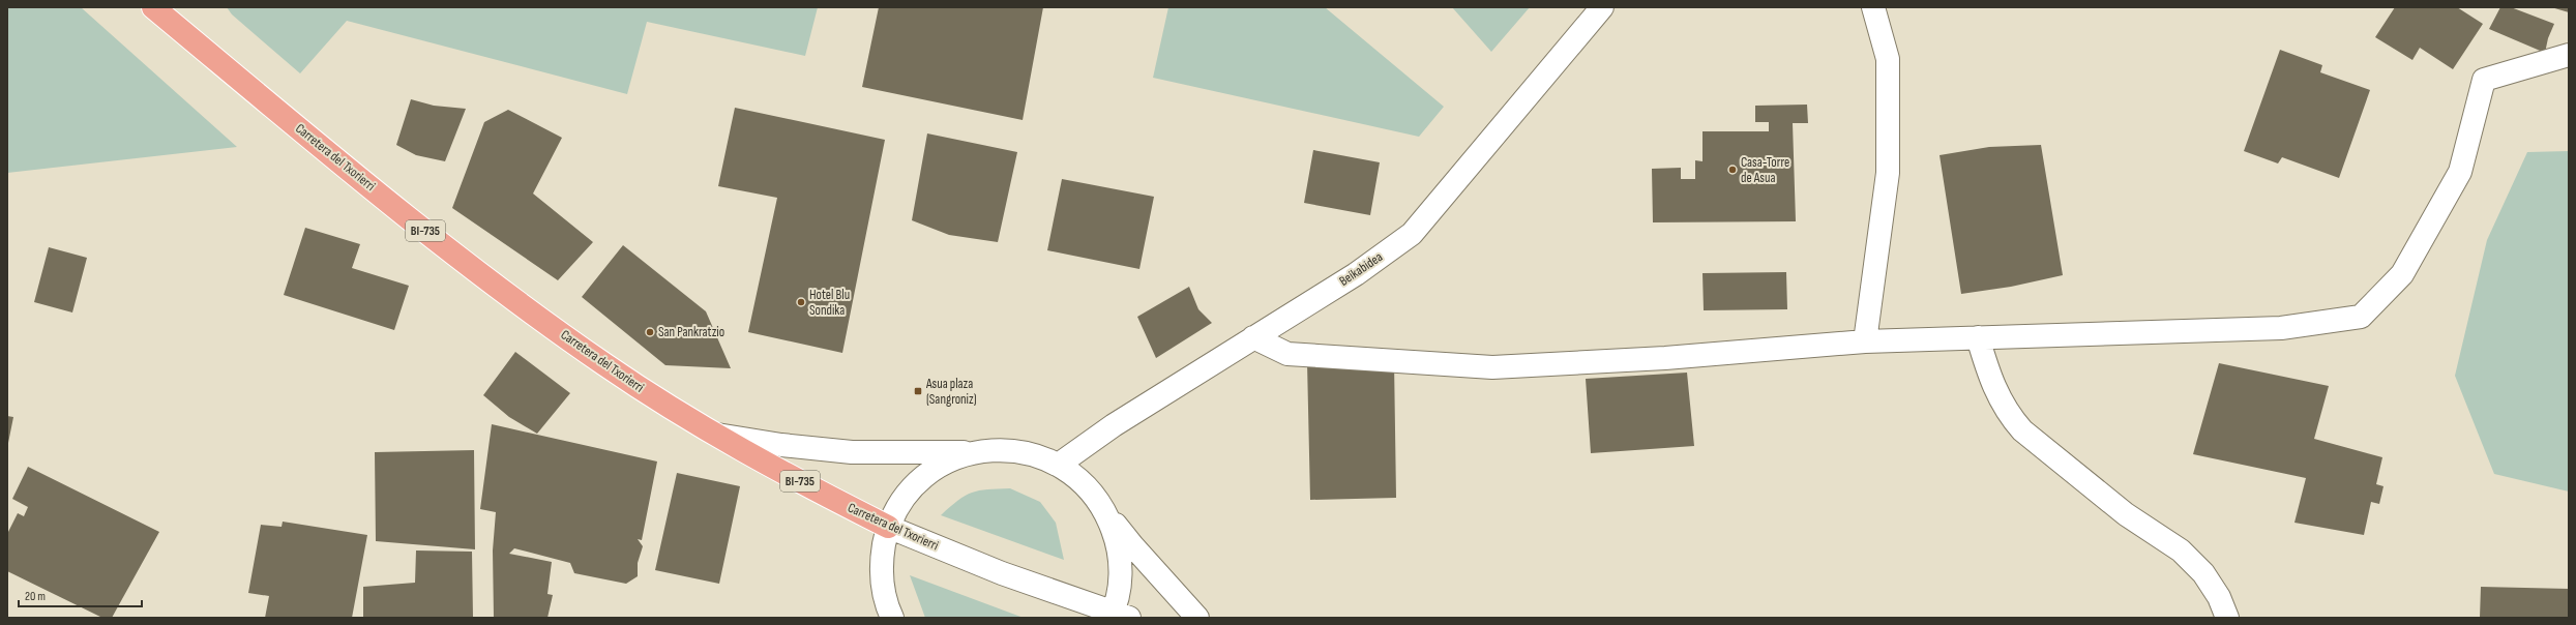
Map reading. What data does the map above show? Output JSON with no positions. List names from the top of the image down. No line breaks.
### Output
{"streets":{"main road":["Carretera del Txorierri","BI-735"],"street":["Beikabidea"]},"places":{"other":["Casa-Torre de Asua","Hotel Blu Sondika","San Pankratzio"],"transit":["Asua plaza (Sangroniz)"]},"scale_bar":"20 m"}
